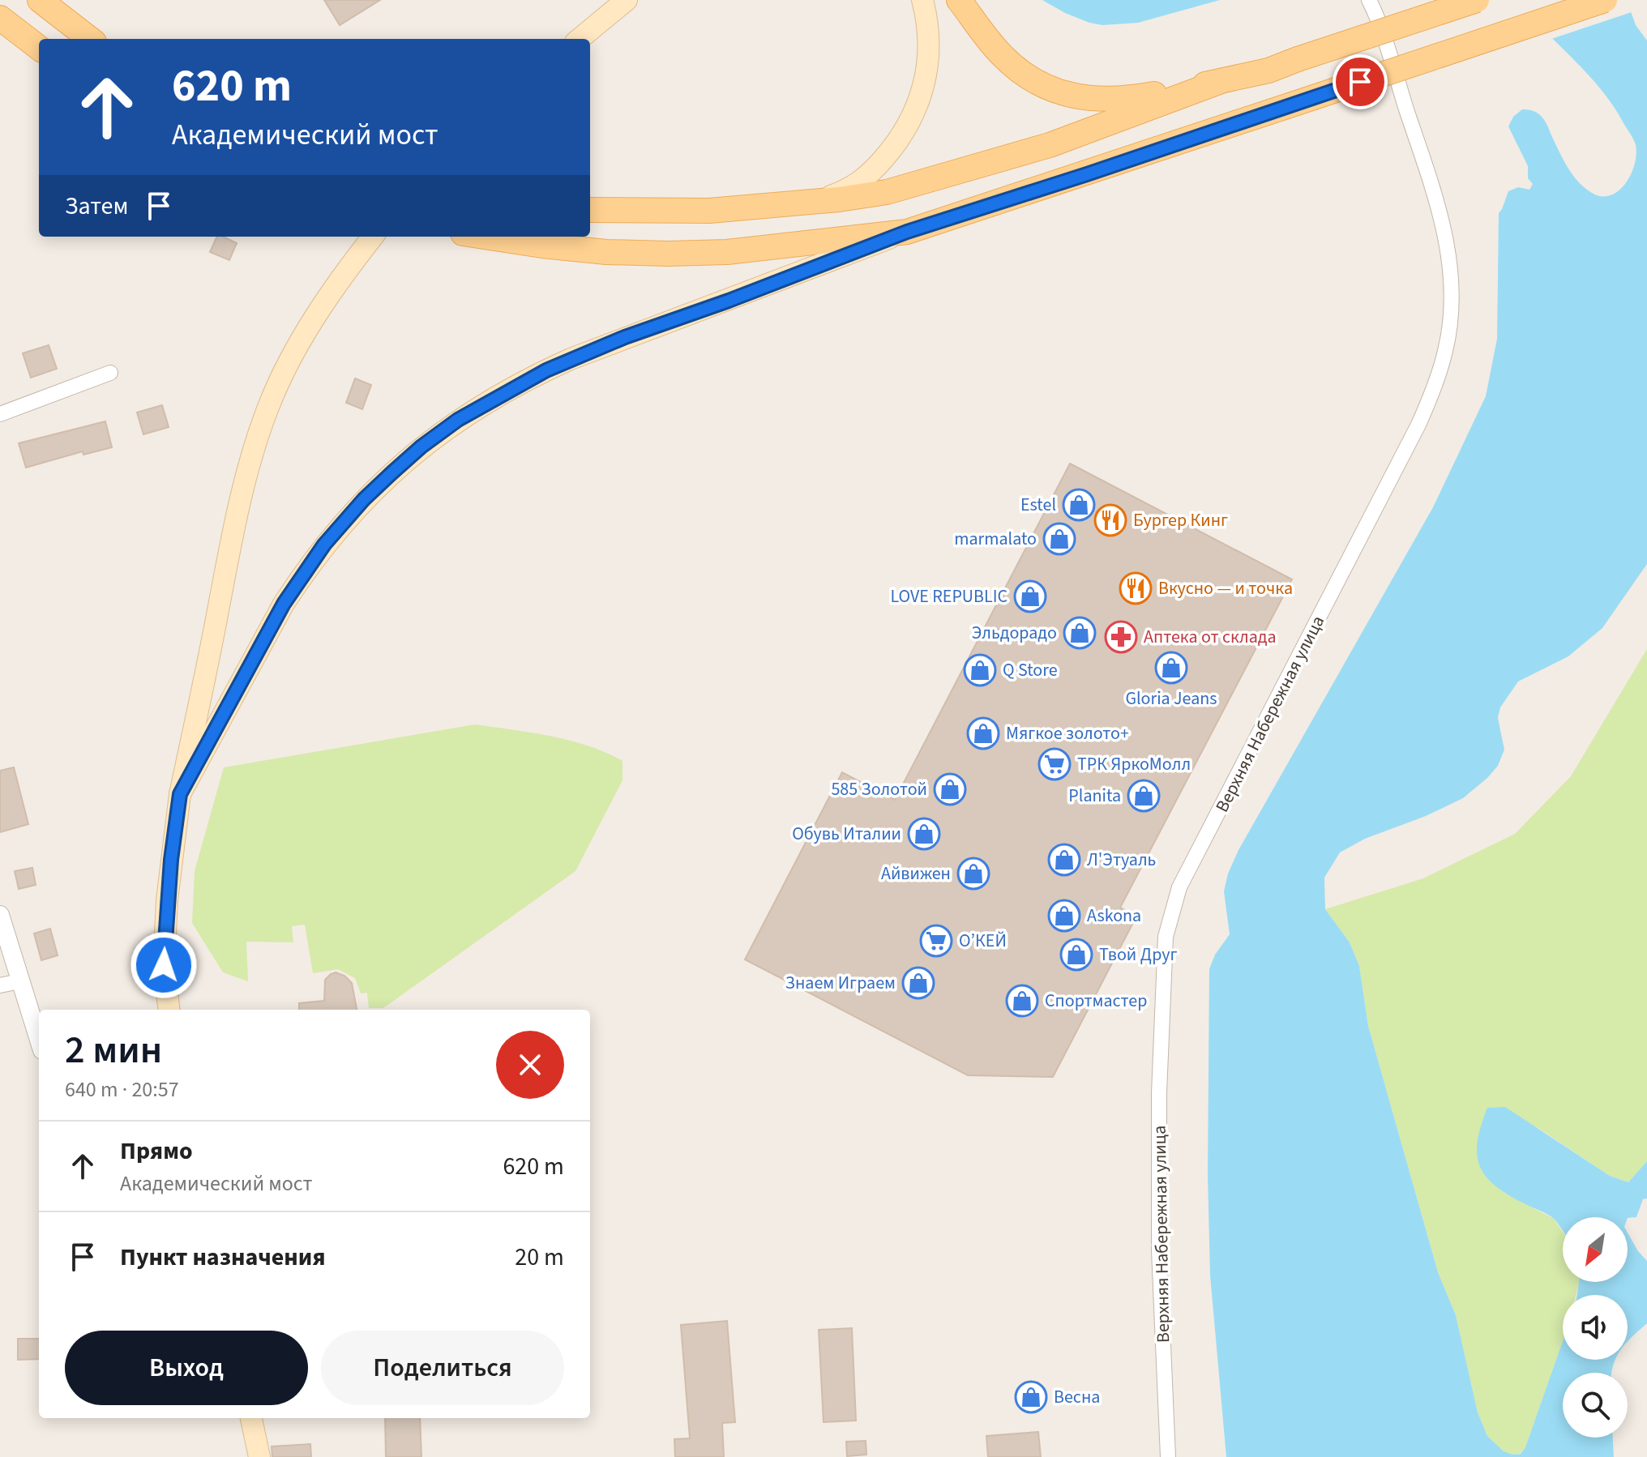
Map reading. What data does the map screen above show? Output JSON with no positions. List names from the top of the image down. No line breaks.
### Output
{"streets":{"street":["Верхняя Набережная улица"]},"places":{"shop":["Estel","marmalato","LOVE REPUBLIC","Эльдорадо","Gloria Jeans","Q Store","Мягкое золото+","585 Золотой","Planita","Обувь Италии","Л'Этуаль","Айвижен","Askona","Твой Друг","Знаем Играем","Спортмастер","Весна"],"restaurant":["Бургер Кинг","Вкусно — и точка"],"pharmacy":["Аптека от склада"],"supermarket":["ТРК ЯркоМолл","О’КЕЙ"]},"north":"bottom left","page":{"turn":["620 m","Академический мост"],"then":"Затем","heading":["2 мин","640 m · 20:57"],"list":[{"name":"Прямо","note":"Академический мост","value":"620 m"},{"name":"Пункт назначения","value":"20 m"}],"buttons":["Выход","Поделиться"]}}
